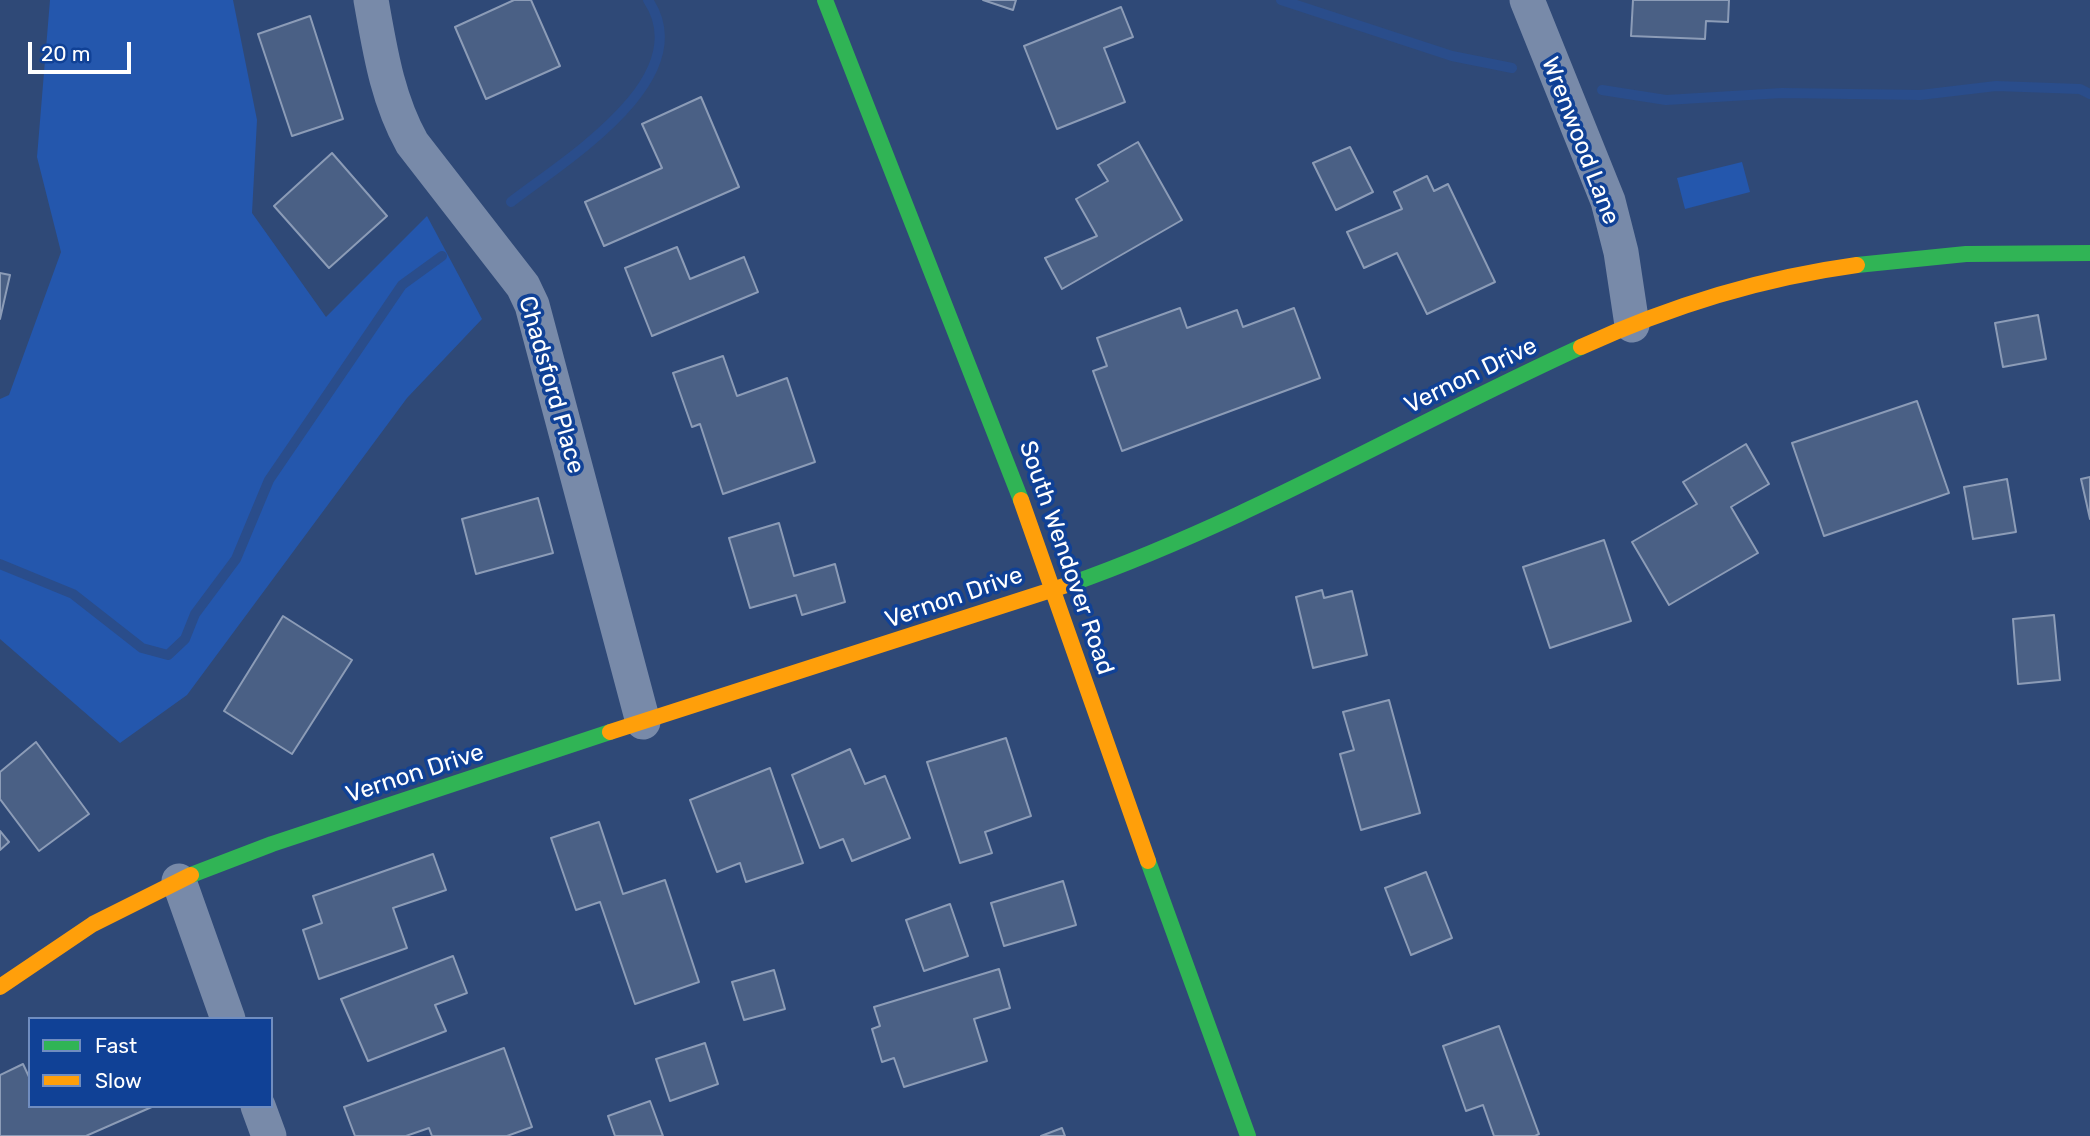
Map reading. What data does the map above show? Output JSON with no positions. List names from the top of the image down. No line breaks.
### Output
{"streets":{"street":["Wrenwood Lane","Vernon Drive","Chadsford Place","South Wendover Road"]},"crossings":[["Wrenwood Lane","Vernon Drive"],["Vernon Drive","Chadsford Place"],["Vernon Drive","South Wendover Road"]],"legend":["Fast","Slow"],"scale_bar":"20 m"}
